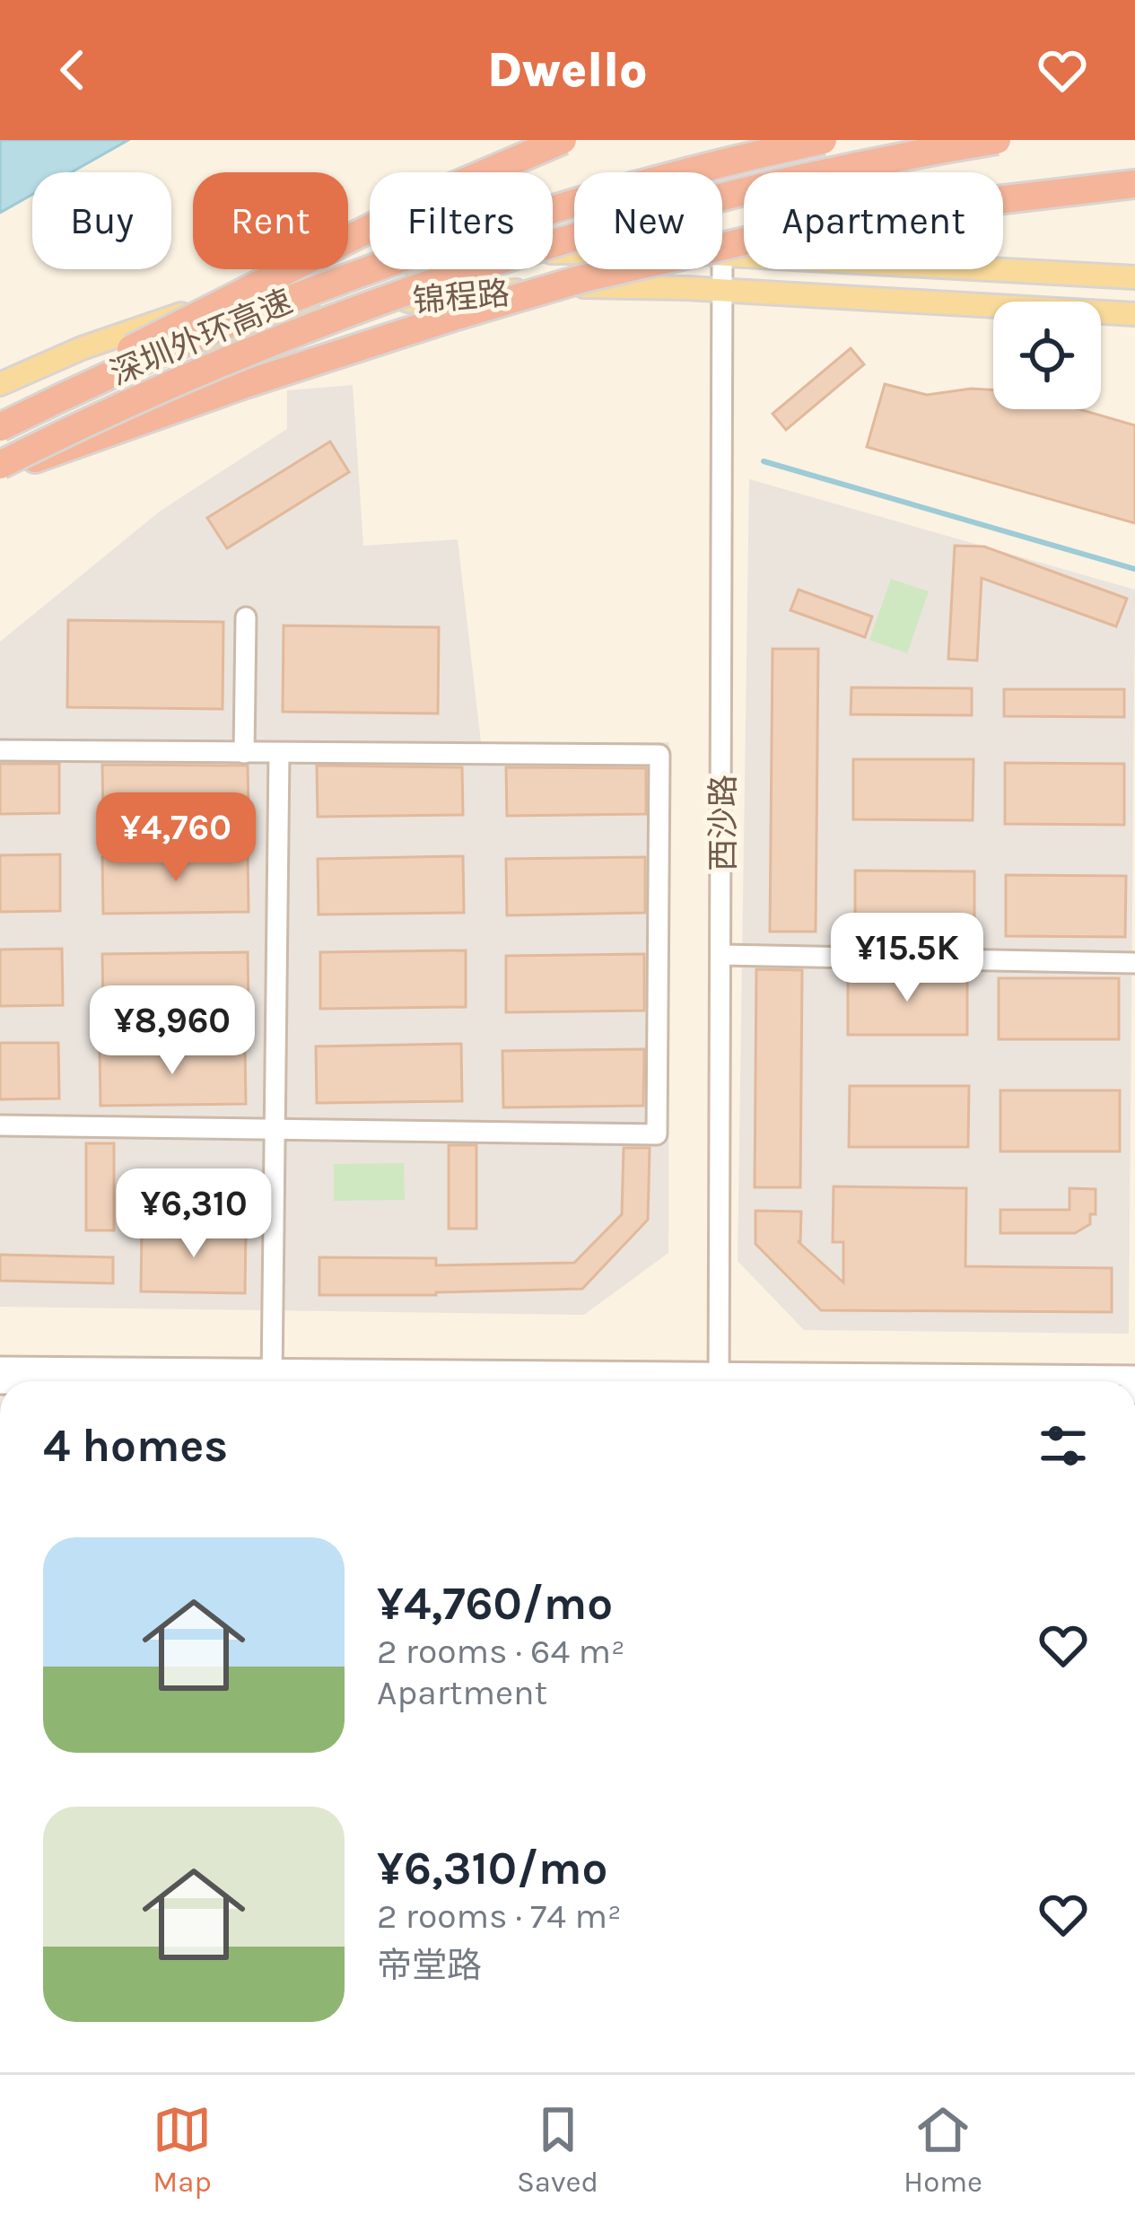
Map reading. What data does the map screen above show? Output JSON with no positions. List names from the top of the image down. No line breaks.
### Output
{"streets":{"highway":["深圳外环高速"],"main road":["锦程路"],"street":["西沙路"]},"crossings":[["锦程路","深圳外环高速"],["锦程路","西沙路"]],"page":{"header":"Dwello","chip":["Buy","Rent","Filters","New","Apartment"],"price":["¥4,760","¥15.5K","¥8,960","¥6,310"],"heading":"4 homes","list":[{"name":"¥4,760/mo","note":"2 rooms · 64 m² · Apartment"},{"name":"¥6,310/mo","note":"2 rooms · 74 m² · 帝堂路"}],"tabs":["Map","Saved","Home"]}}
